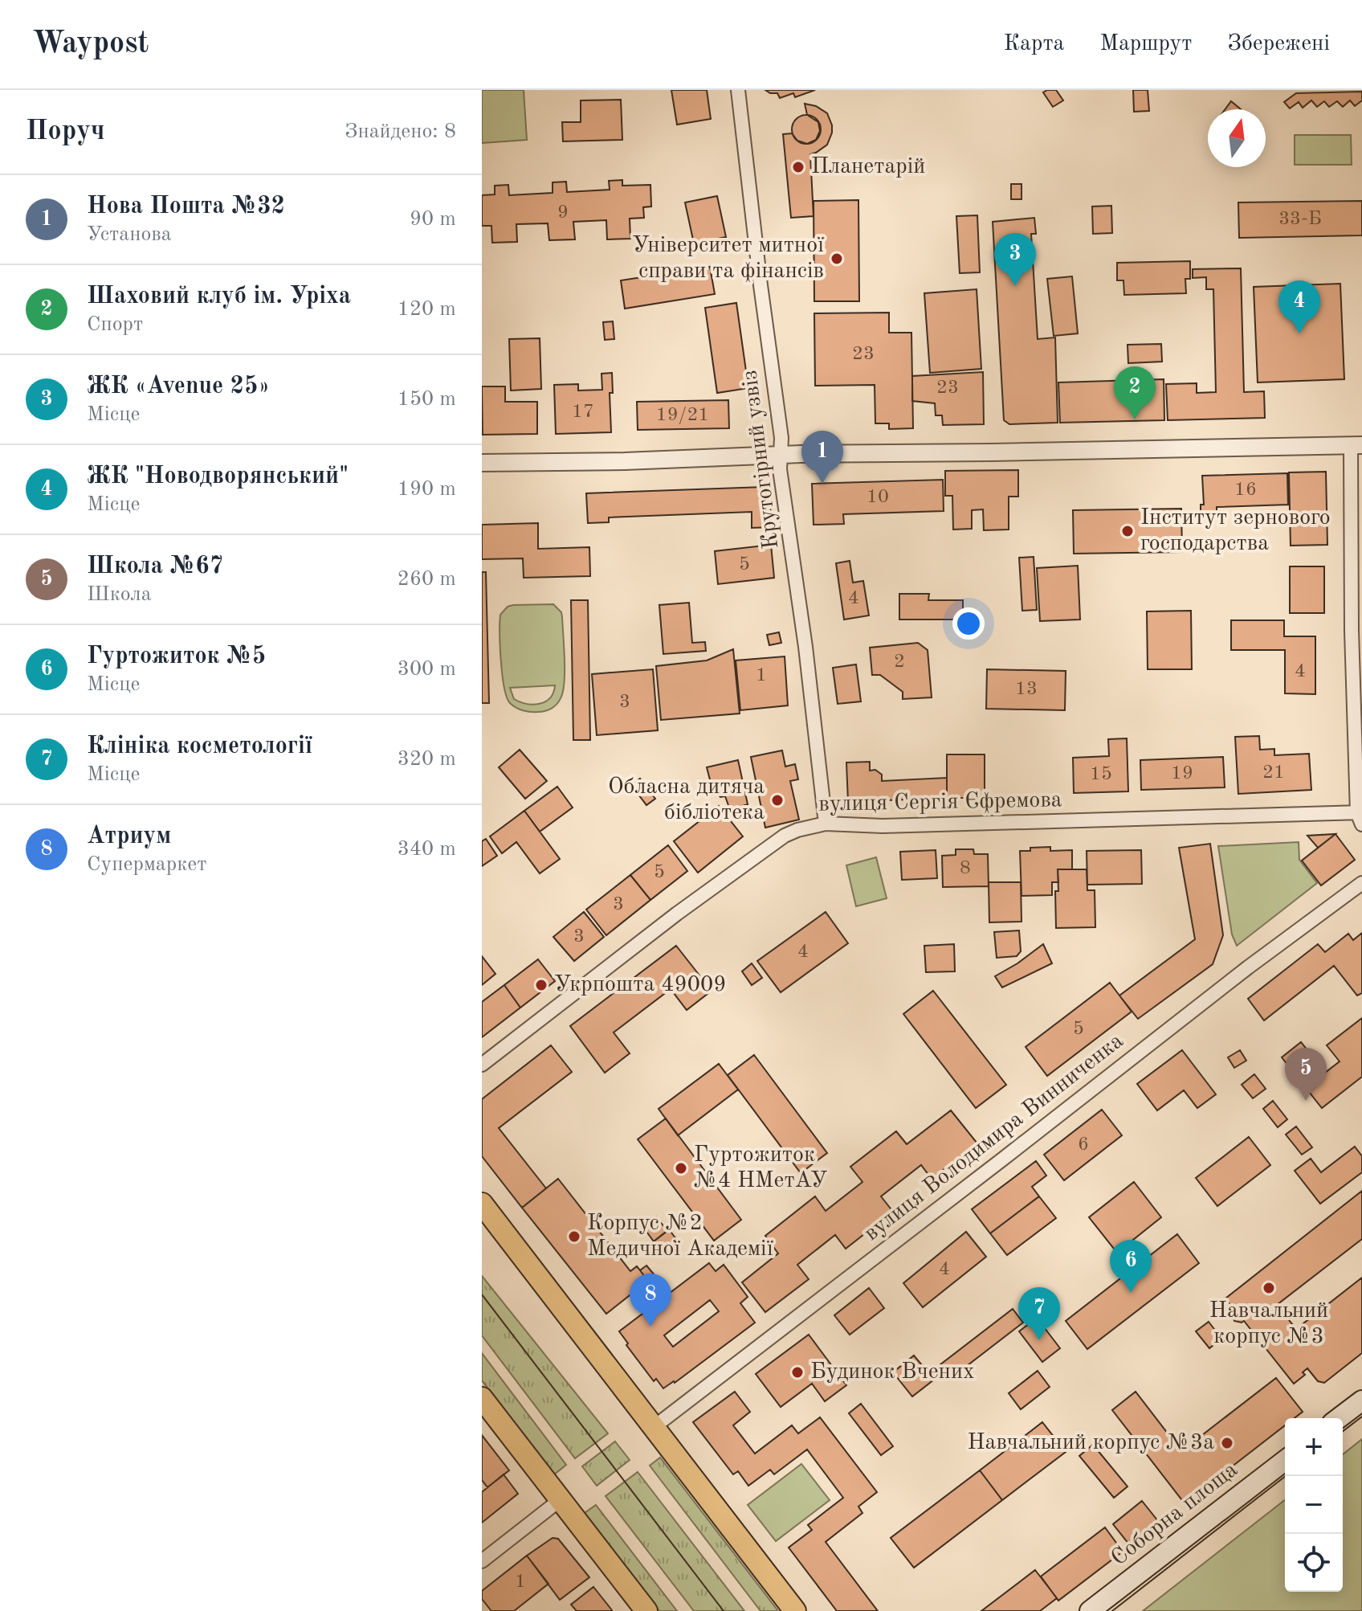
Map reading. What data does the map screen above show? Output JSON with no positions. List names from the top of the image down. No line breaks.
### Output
{"streets":{"main road":["Соборна площа"],"street":["Крутогірний узвіз","вулиця Сергія Єфремова","вулиця Володимира Винниченка"]},"crossings":[["Крутогірний узвіз","вулиця Сергія Єфремова"]],"places":["Планетарій","Університет митної справи та фінансів","Інститут зернового господарства","Обласна дитяча бібліотека","Укрпошта 49009","Гуртожиток №4 НМетАУ","Корпус №2 Медичної Академії","Навчальний корпус №3","Будинок Вчених","Навчальний корпус №3а"],"house_numbers":["9","33-Б","23","23","17","19/21","16","10","5","4","2","4","1","13","3","21","19","15","8","5","3","3","4","5","6","4","1"],"north":"top","page":{"header":"Waypost","nav":["Карта","Маршрут","Збережені"],"heading":["Поруч","Знайдено: 8"],"list":[{"mark":"1","name":"Нова Пошта №32","note":"Установа","value":"90 m"},{"mark":"2","name":"Шаховий клуб ім. Уріха","note":"Спорт","value":"120 m"},{"mark":"3","name":"ЖК «Avenue 25»","note":"Місце","value":"150 m"},{"mark":"4","name":"ЖК \"Новодворянський\"","note":"Місце","value":"190 m"},{"mark":"5","name":"Школа №67","note":"Школа","value":"260 m"},{"mark":"6","name":"Гуртожиток №5","note":"Місце","value":"300 m"},{"mark":"7","name":"Клініка косметології","note":"Місце","value":"320 m"},{"mark":"8","name":"Атриум","note":"Супермаркет","value":"340 m"}],"pins":["3","4","2","1","5","6","8","7"],"map_buttons":["+","−"]}}
